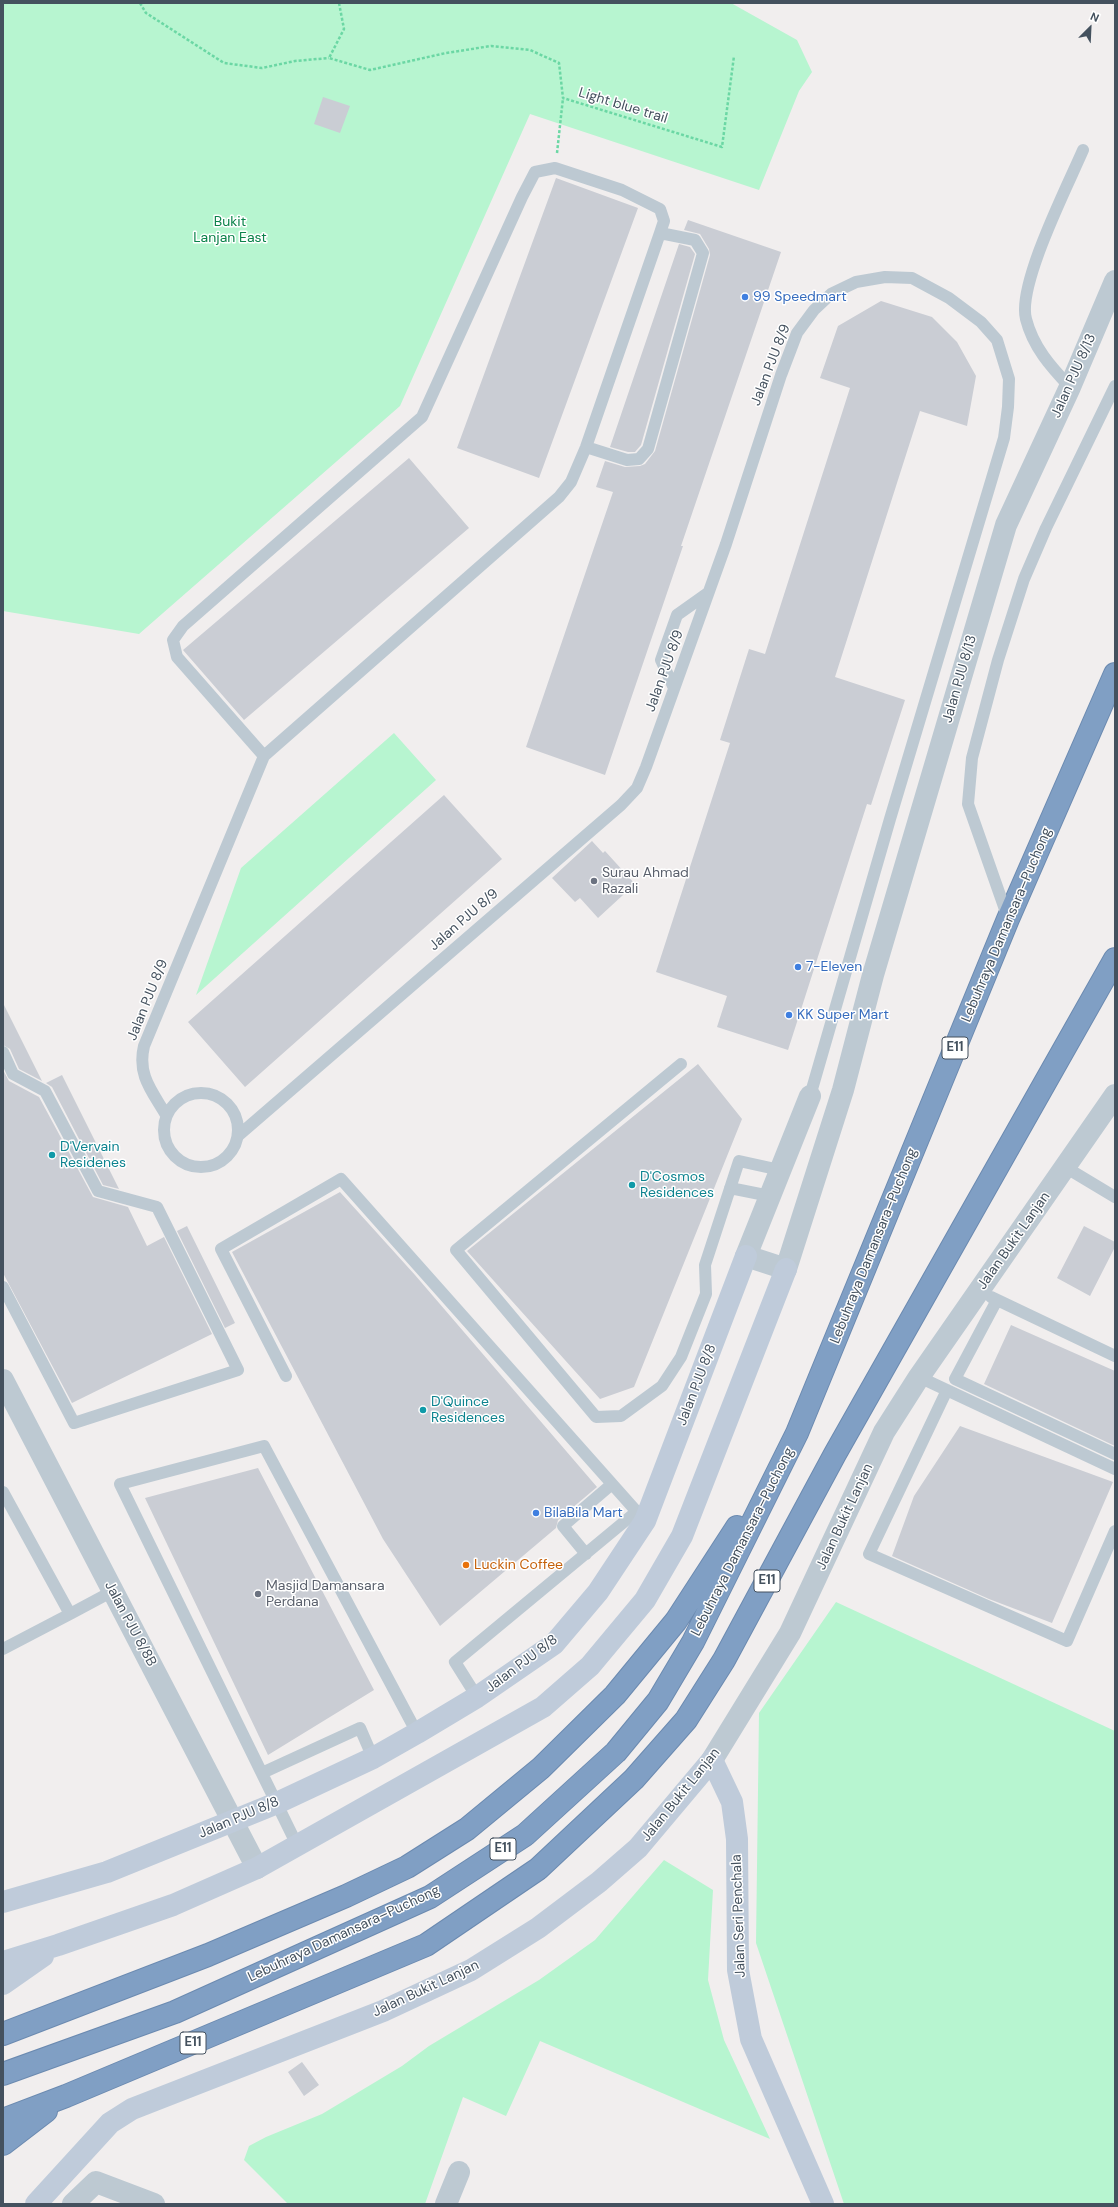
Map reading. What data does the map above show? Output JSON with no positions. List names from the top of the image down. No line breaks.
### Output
{"streets":{"highway":["Lebuhraya Damansara–Puchong","E11"],"street":["Jalan PJU 8/13","Jalan Bukit Lanjan","Jalan PJU 8/8","Jalan PJU 8/8B","Jalan Seri Penchala"],"lane":["Jalan PJU 8/9"],"path":["Light blue trail"]},"crossings":[["Jalan PJU 8/9","Jalan PJU 8/8"],["Jalan Bukit Lanjan","Jalan Seri Penchala"],["Jalan PJU 8/8","Jalan PJU 8/8B"]],"parks":["Bukit Lanjan East"],"places":["99 Speedmart","Surau Ahmad Razali","7-Eleven","KK Super Mart","D'Vervain Residenes","D'Cosmos Residences","D'Quince Residences","BilaBila Mart","Luckin Coffee","Masjid Damansara Perdana"],"north":"top right"}
